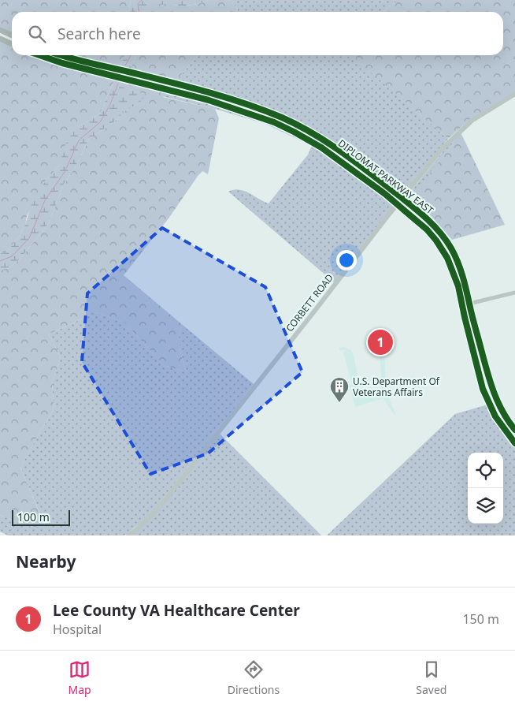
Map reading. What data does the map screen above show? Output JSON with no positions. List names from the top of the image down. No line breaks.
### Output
{"streets":{"main road":["DIPLOMAT PARKWAY EAST"],"street":["CORBETT ROAD"]},"crossings":[["DIPLOMAT PARKWAY EAST","CORBETT ROAD"]],"places":{"building":["U.S. Department Of Veterans Affairs"]},"scale_bar":"100 m","page":{"search":"Search here","pins":"1","scale":"100 m","heading":"Nearby","list":[{"mark":"1","name":"Lee County VA Healthcare Center","note":"Hospital","value":"150 m"}],"nav":["Map","Directions","Saved"]}}
